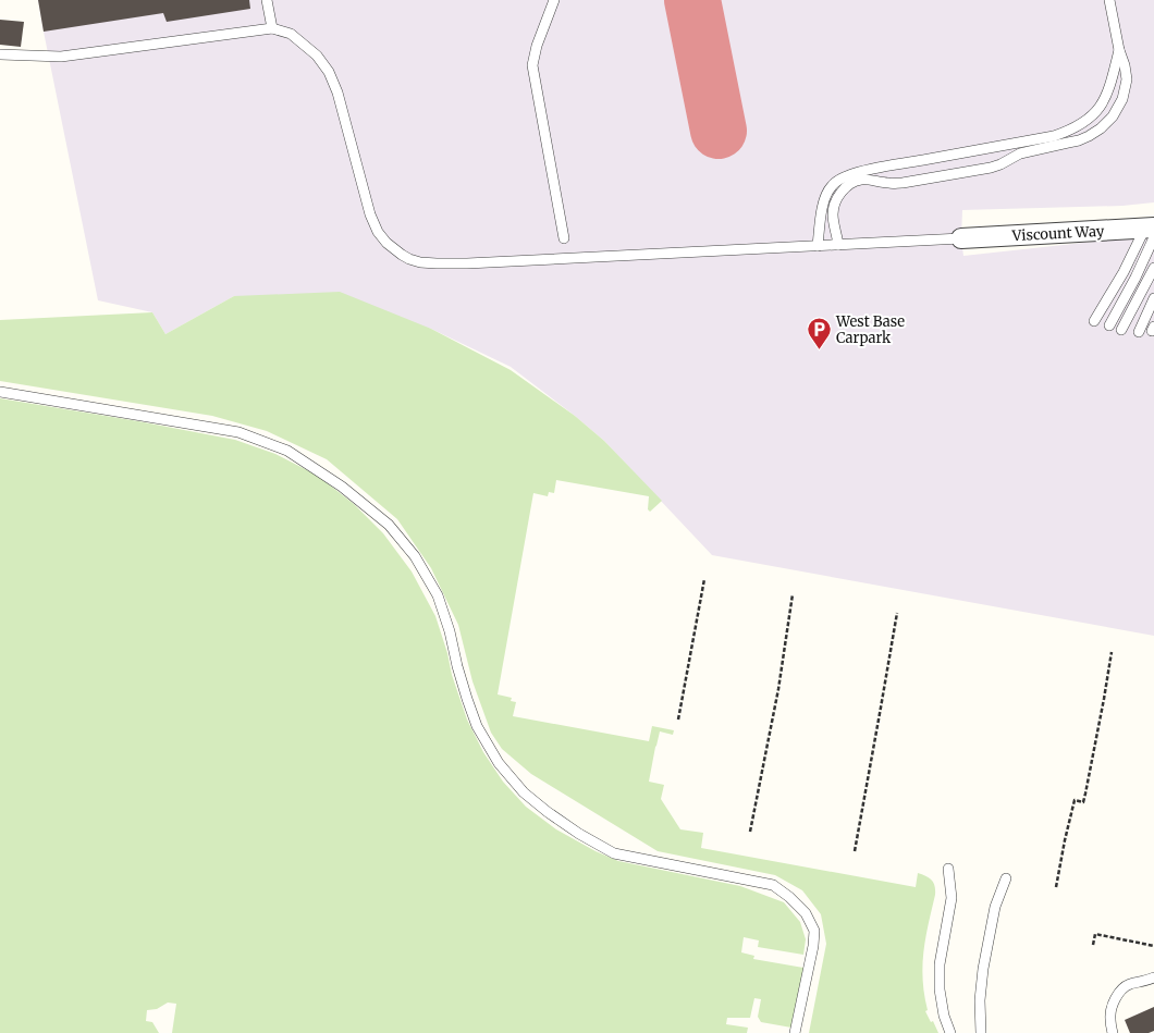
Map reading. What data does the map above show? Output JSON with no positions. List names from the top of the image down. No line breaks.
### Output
{"streets":{"street":["Viscount Way"]},"places":{"parking":["West Base Carpark"]}}
